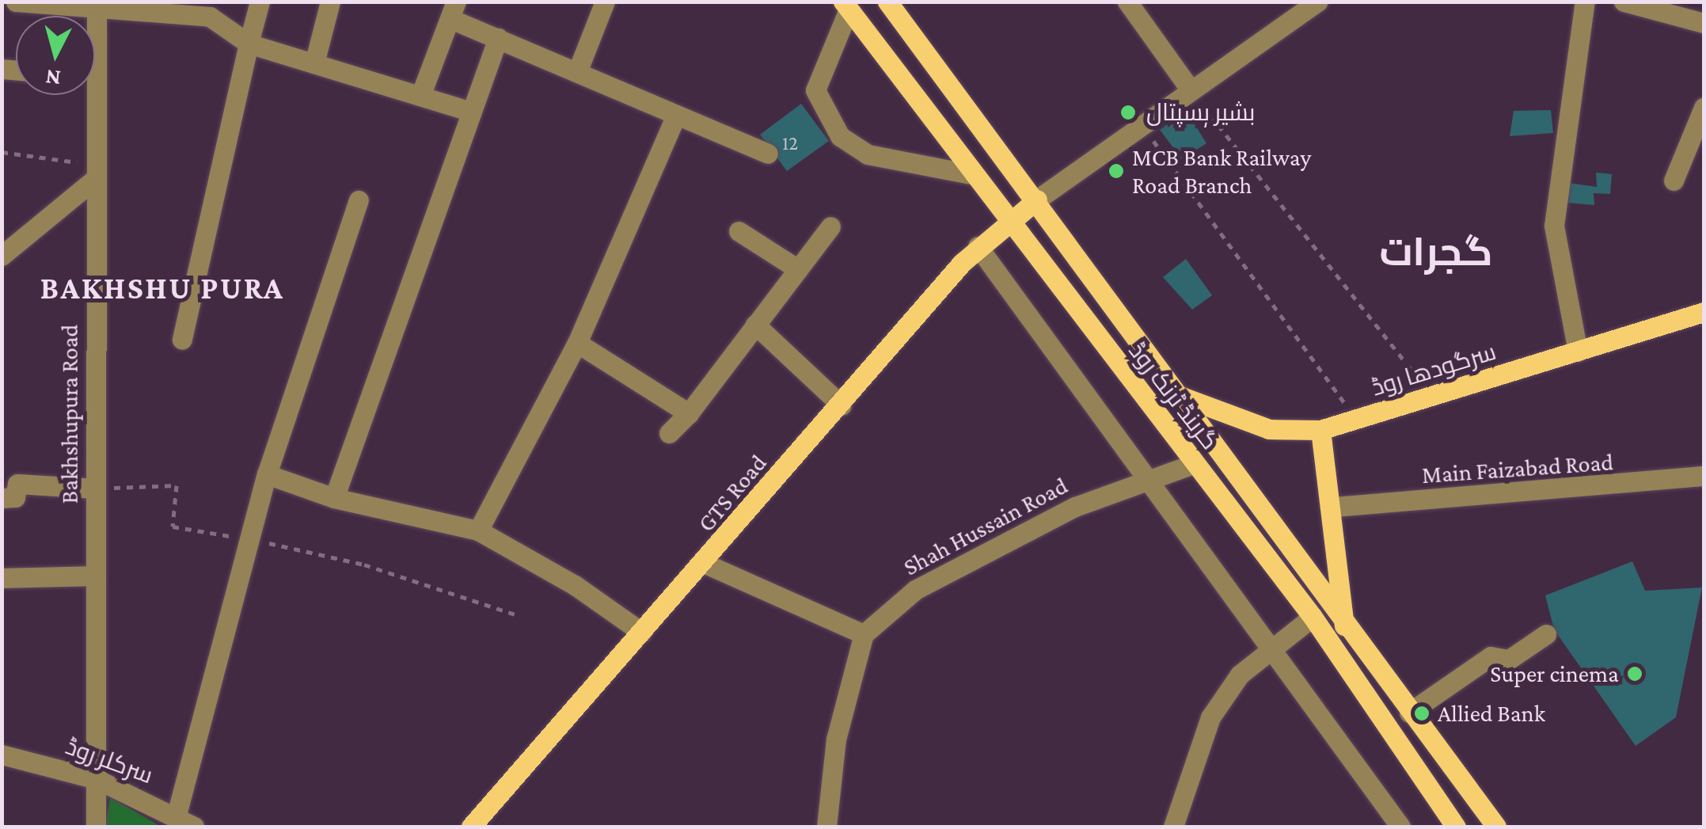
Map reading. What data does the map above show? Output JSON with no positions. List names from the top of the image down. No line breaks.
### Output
{"streets":{"main road":["سرگودھا روڈ","گرینڈ ٹرنک روڈ","GTS Road"],"street":["Bakhshupura Road","Main Faizabad Road","Shah Hussain Road","سرکلر روڈ"]},"crossings":[["سرگودھا روڈ","گرینڈ ٹرنک روڈ"],["گرینڈ ٹرنک روڈ","GTS Road"],["گرینڈ ٹرنک روڈ","Shah Hussain Road"],["Bakhshupura Road","سرکلر روڈ"]],"districts":["گجرات","BAKHSHU PURA"],"places":["بشیر ہسپتال","MCB Bank Railway Road Branch","Super cinema","Allied Bank"],"house_numbers":["12"],"north":"bottom"}
